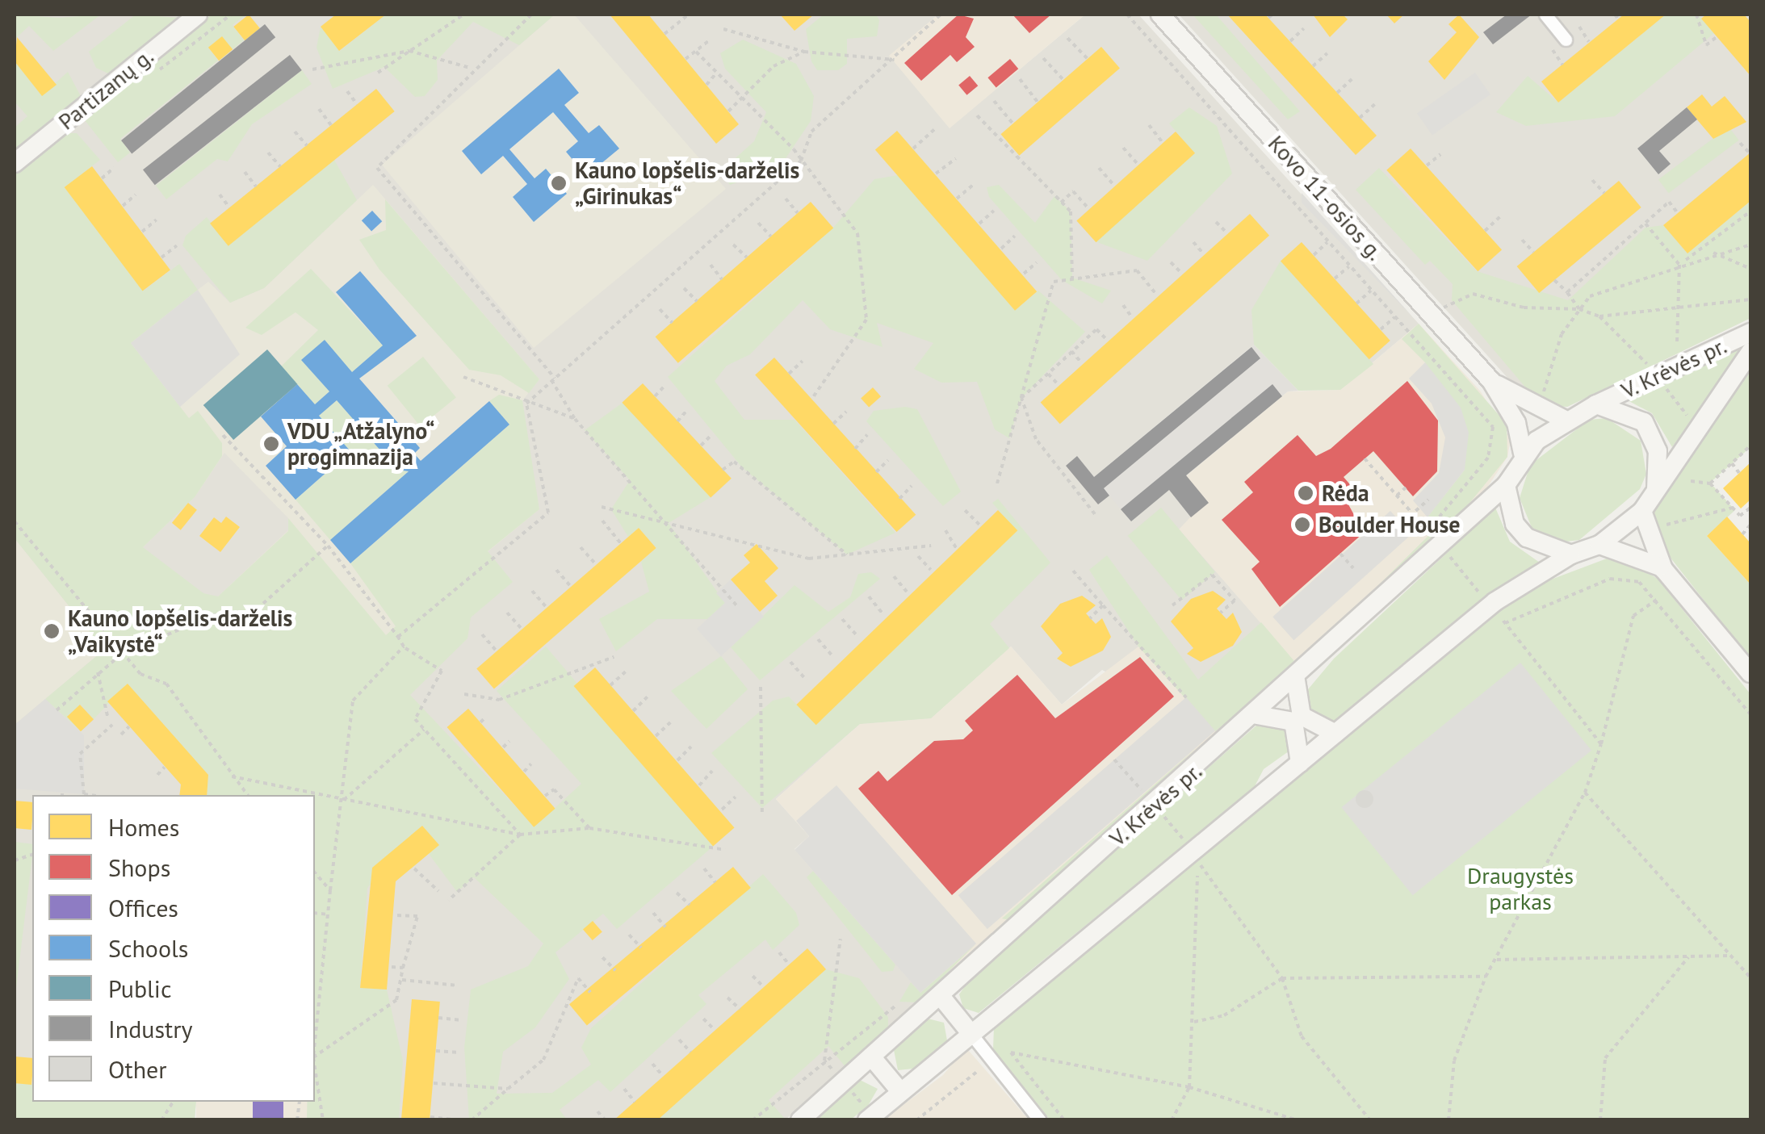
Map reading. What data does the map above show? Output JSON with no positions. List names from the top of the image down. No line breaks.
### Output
{"streets":{"main road":["Partizanų g.","Kovo 11-osios g.","V. Krėvės pr."]},"crossings":[["Kovo 11-osios g.","V. Krėvės pr."]],"parks":["Draugystės parkas"],"places":["Kauno lopšelis-darželis „Girinukas“","VDU „Atžalyno“ progimnazija","Rėda","Boulder House","Kauno lopšelis-darželis „Vaikystė“"],"legend":["Homes","Shops","Offices","Schools","Public","Industry","Other"]}
